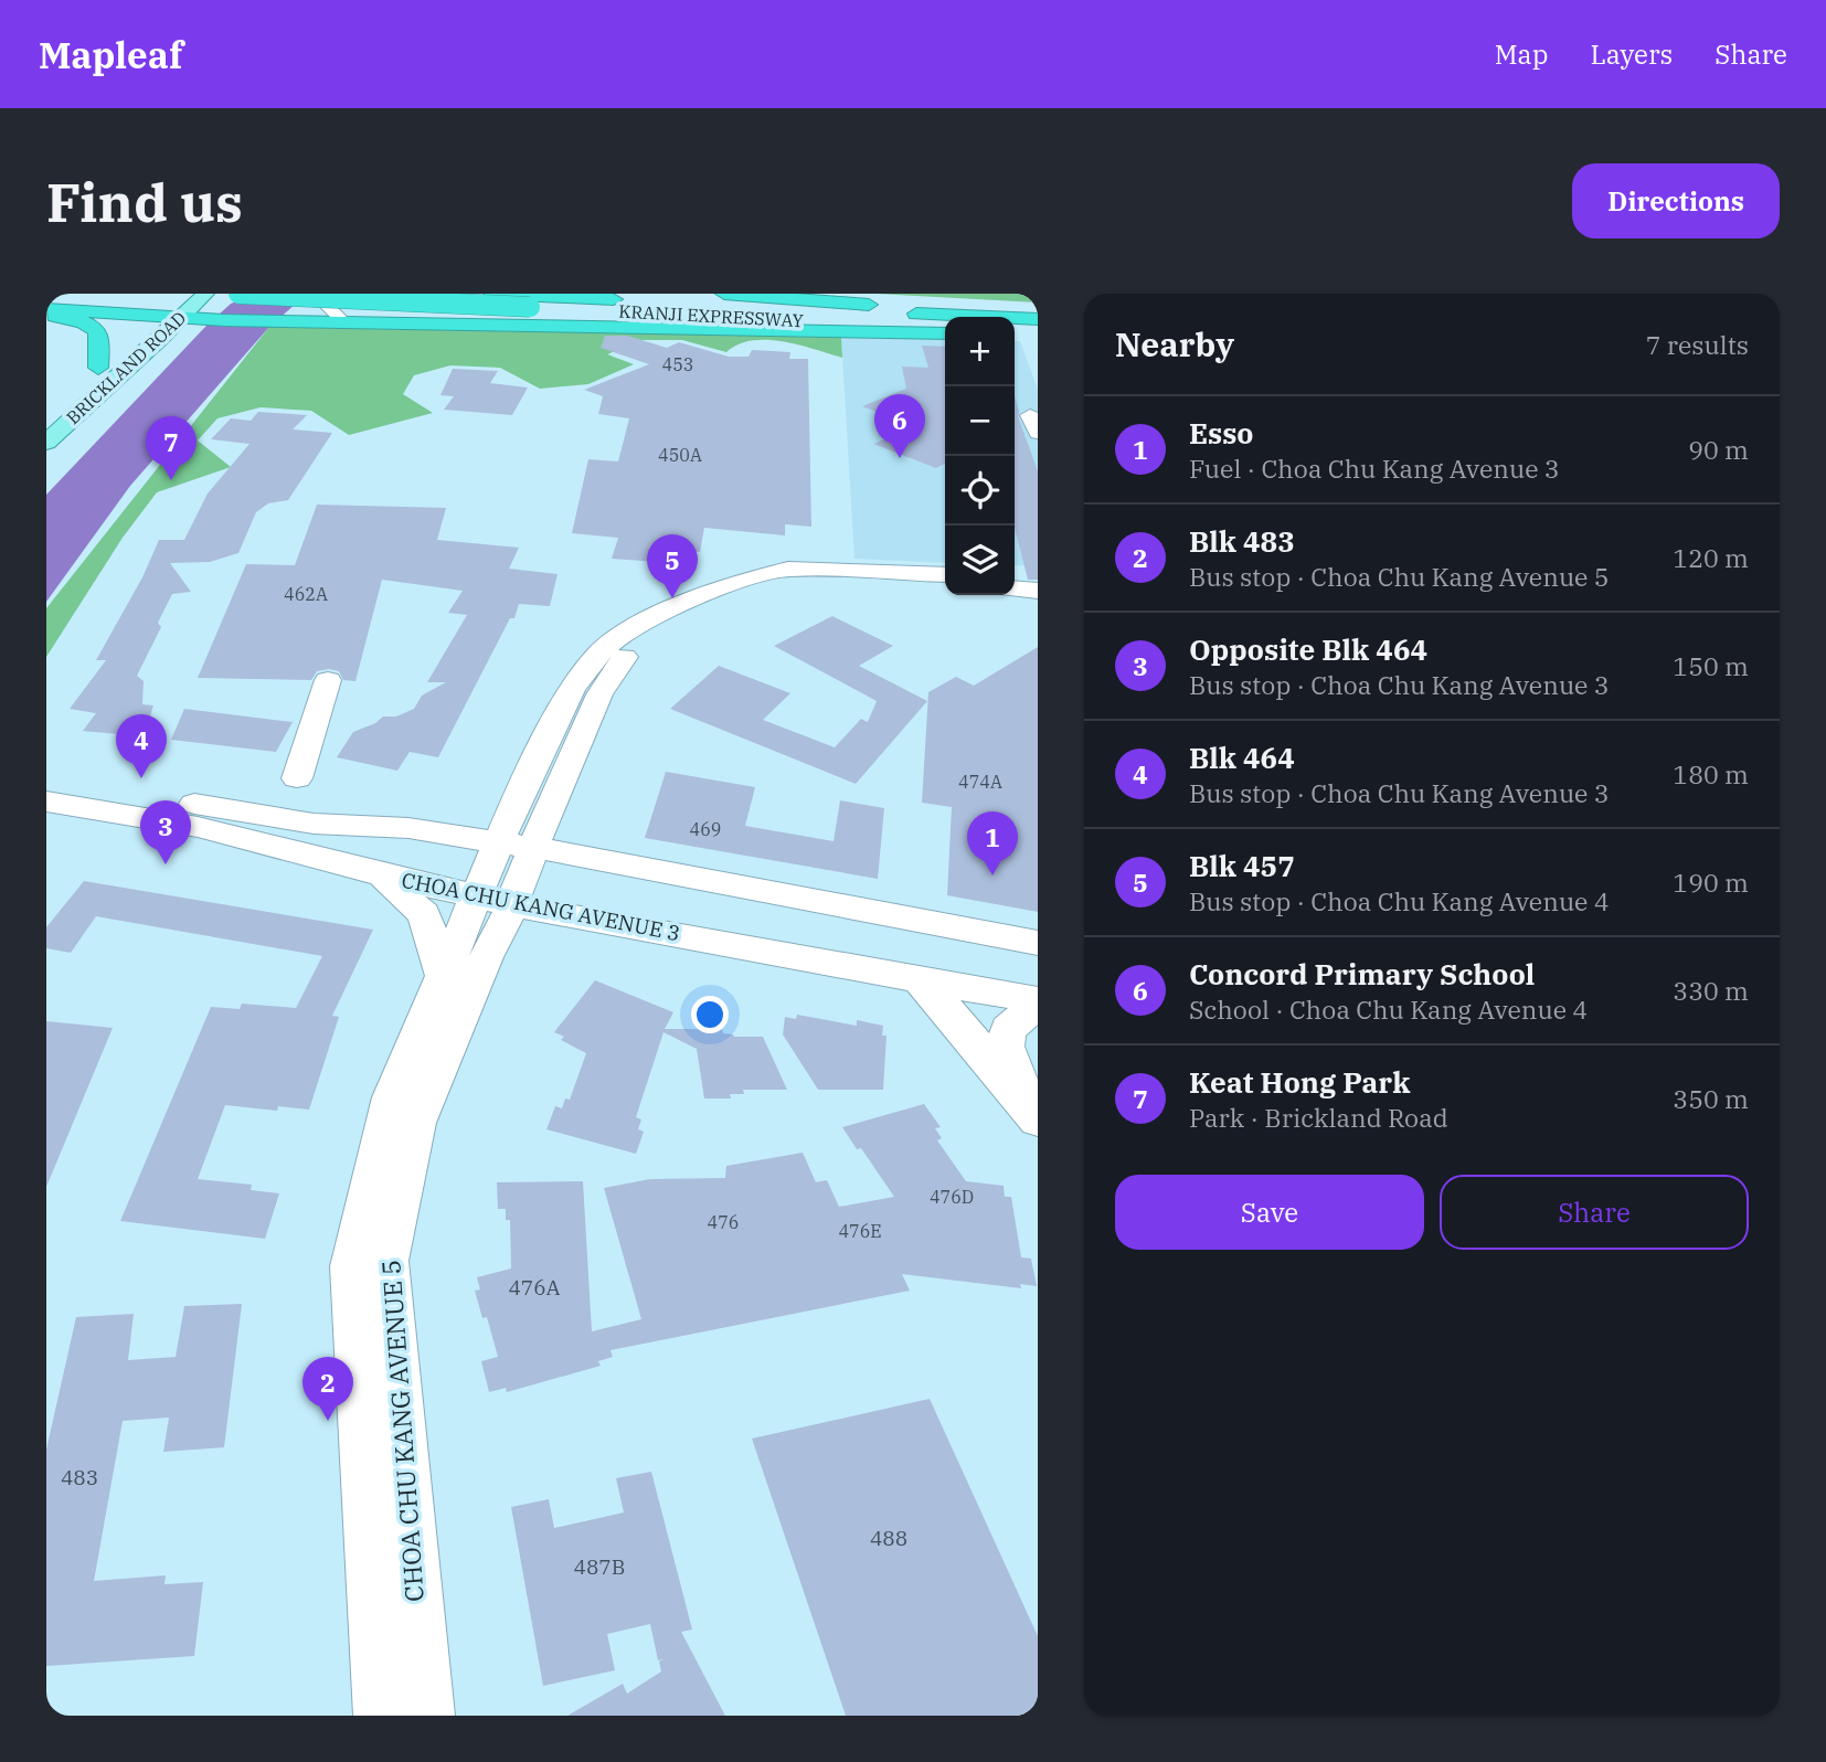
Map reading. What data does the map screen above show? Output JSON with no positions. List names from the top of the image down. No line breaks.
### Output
{"streets":{"highway":["KRANJI EXPRESSWAY"],"main road":["BRICKLAND ROAD"],"street":["CHOA CHU KANG AVENUE 3","CHOA CHU KANG AVENUE 5"]},"crossings":[["CHOA CHU KANG AVENUE 3","CHOA CHU KANG AVENUE 5"]],"house_numbers":["453","450A","462A","474A","469","476D","476","476E","476A","483","488","487B"],"page":{"header":"Mapleaf","nav":["Map","Layers","Share"],"buttons":["Directions",["Save","Share"]],"title":"Find us","heading":["Nearby","7 results"],"map_buttons":["+","−"],"pins":["6","7","5","4","3","1","2"],"list":[{"mark":"1","name":"Esso","note":"Fuel · Choa Chu Kang Avenue 3","value":"90 m"},{"mark":"2","name":"Blk 483","note":"Bus stop · Choa Chu Kang Avenue 5","value":"120 m"},{"mark":"3","name":"Opposite Blk 464","note":"Bus stop · Choa Chu Kang Avenue 3","value":"150 m"},{"mark":"4","name":"Blk 464","note":"Bus stop · Choa Chu Kang Avenue 3","value":"180 m"},{"mark":"5","name":"Blk 457","note":"Bus stop · Choa Chu Kang Avenue 4","value":"190 m"},{"mark":"6","name":"Concord Primary School","note":"School · Choa Chu Kang Avenue 4","value":"330 m"},{"mark":"7","name":"Keat Hong Park","note":"Park · Brickland Road","value":"350 m"}]}}
